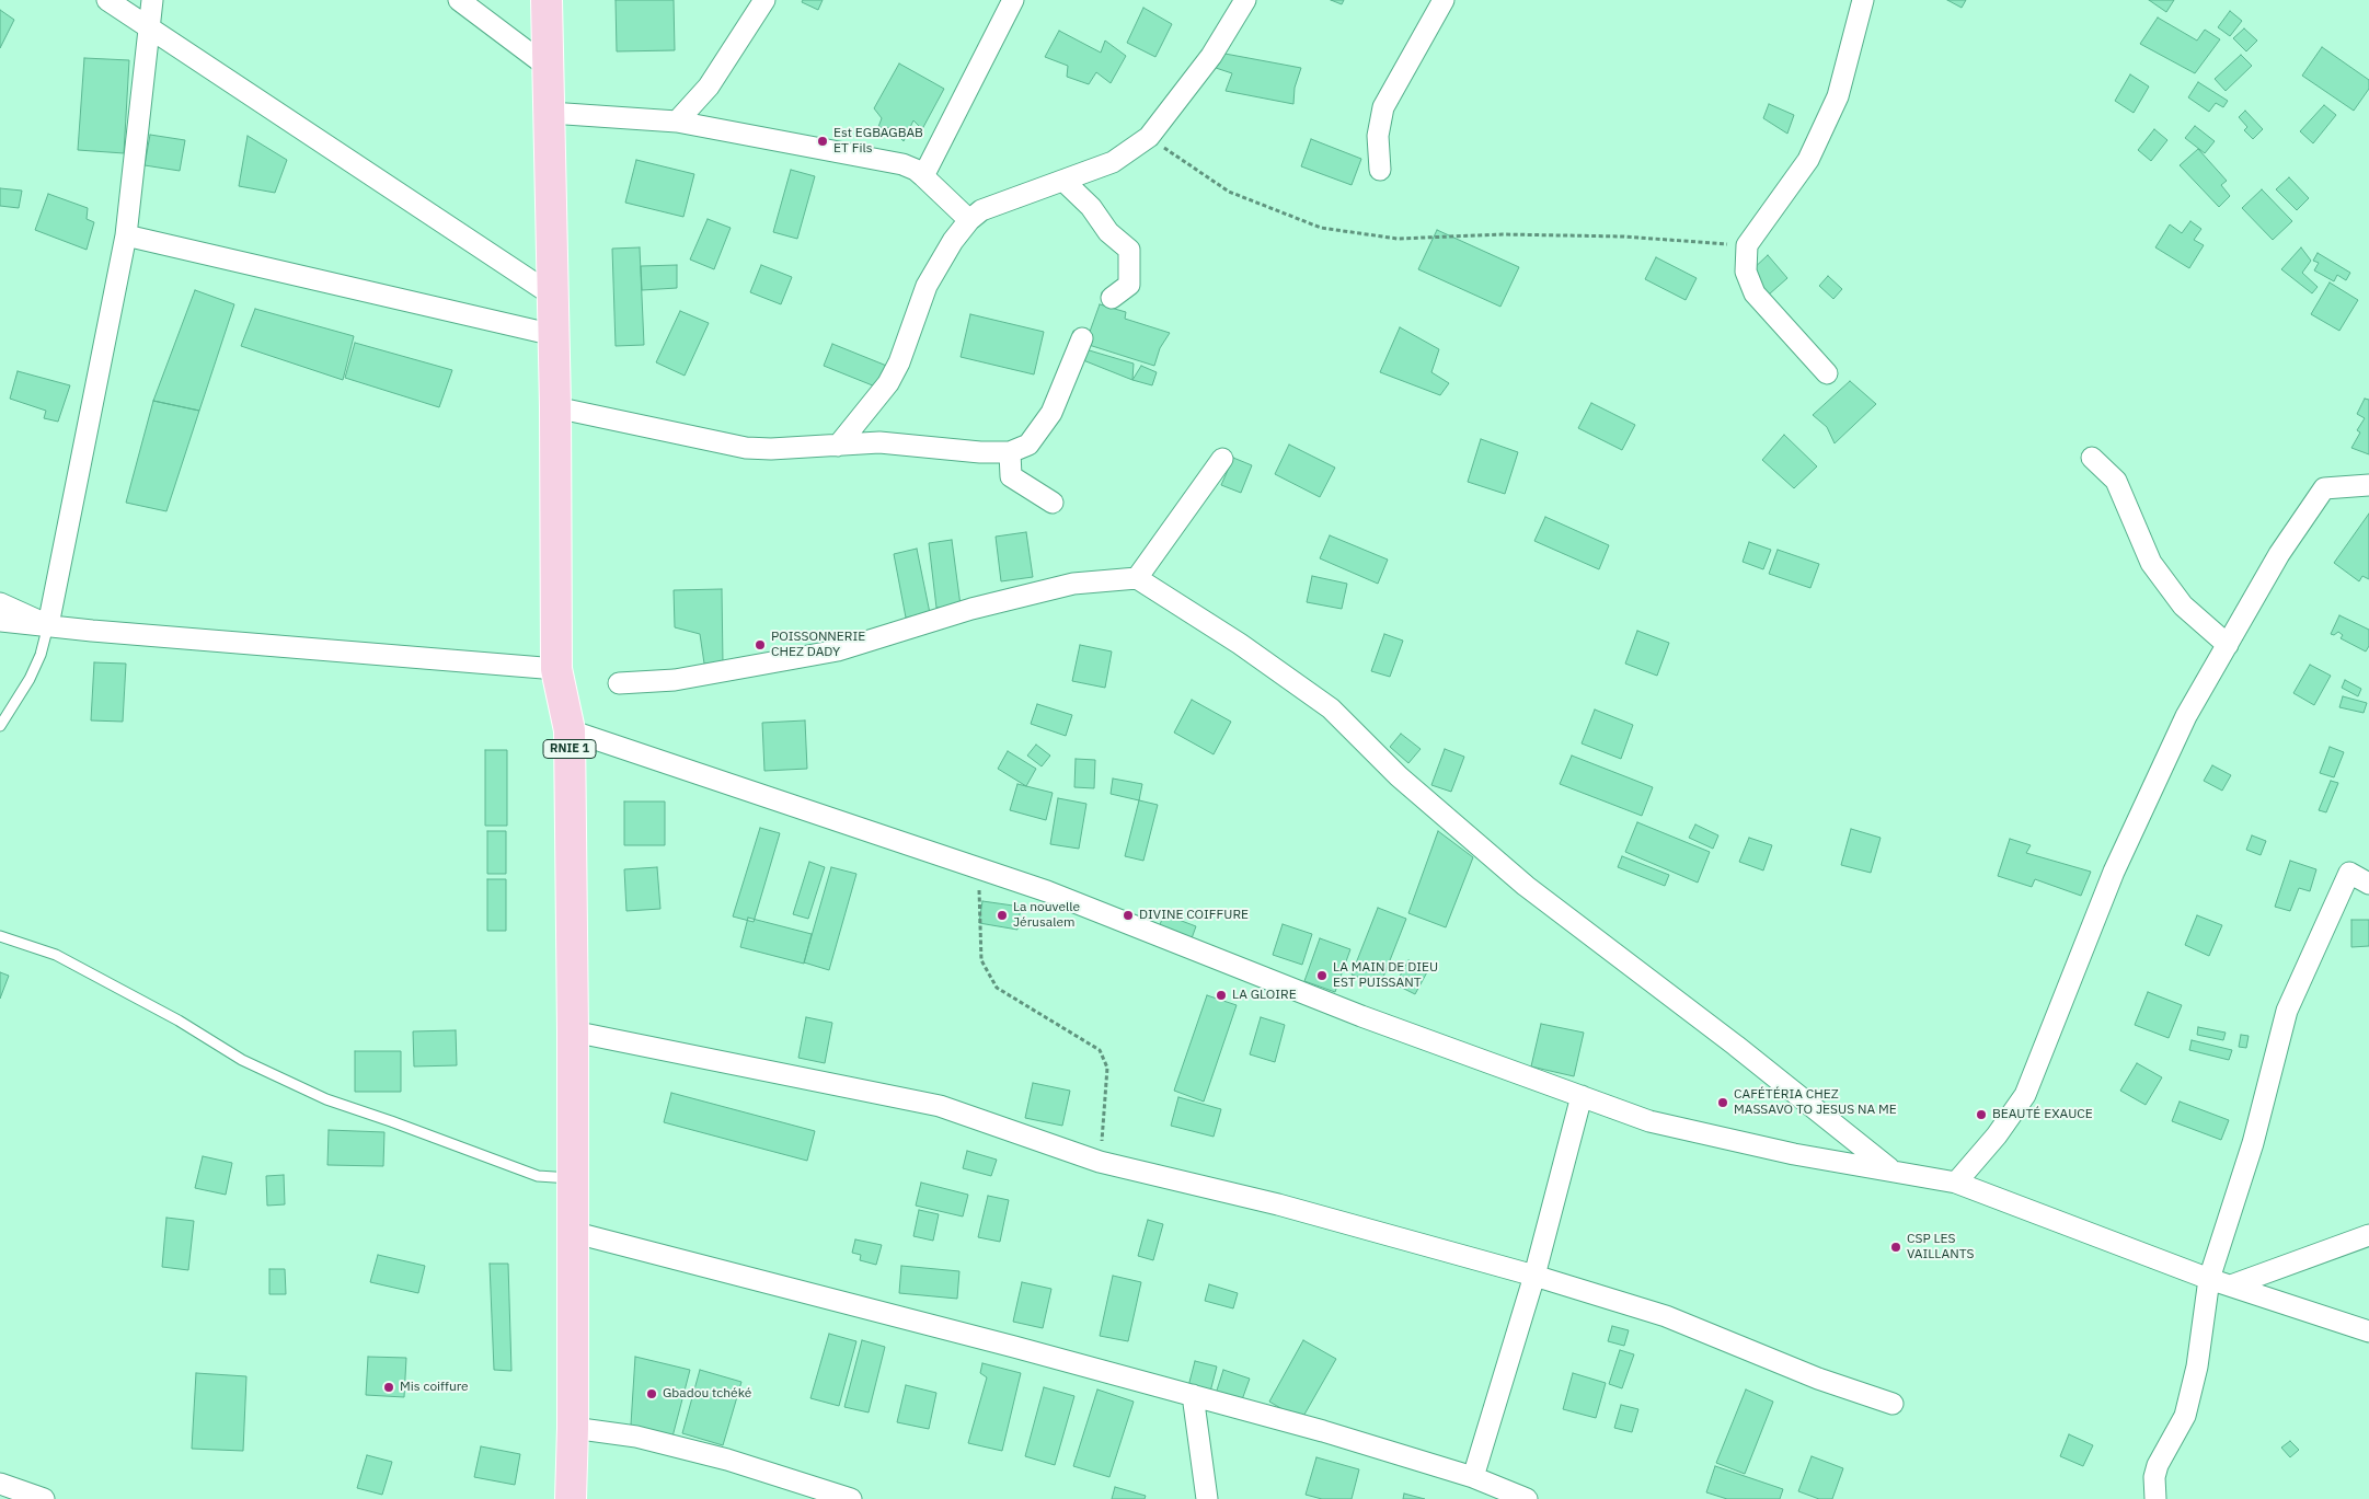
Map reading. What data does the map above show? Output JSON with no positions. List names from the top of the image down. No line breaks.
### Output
{"streets":{"highway":["RNIE 1"]},"places":["Est EGBAGBAB ET Fils","POISSONNERIE CHEZ DADY","La nouvelle Jérusalem","DIVINE COIFFURE","LA MAIN DE DIEU EST PUISSANT","LA GLOIRE","CAFÉTÉRIA CHEZ MASSAVO TO JESUS NA ME","BEAUTÉ EXAUCE","CSP LES VAILLANTS","Mis coiffure","Gbadou tchéké"]}
